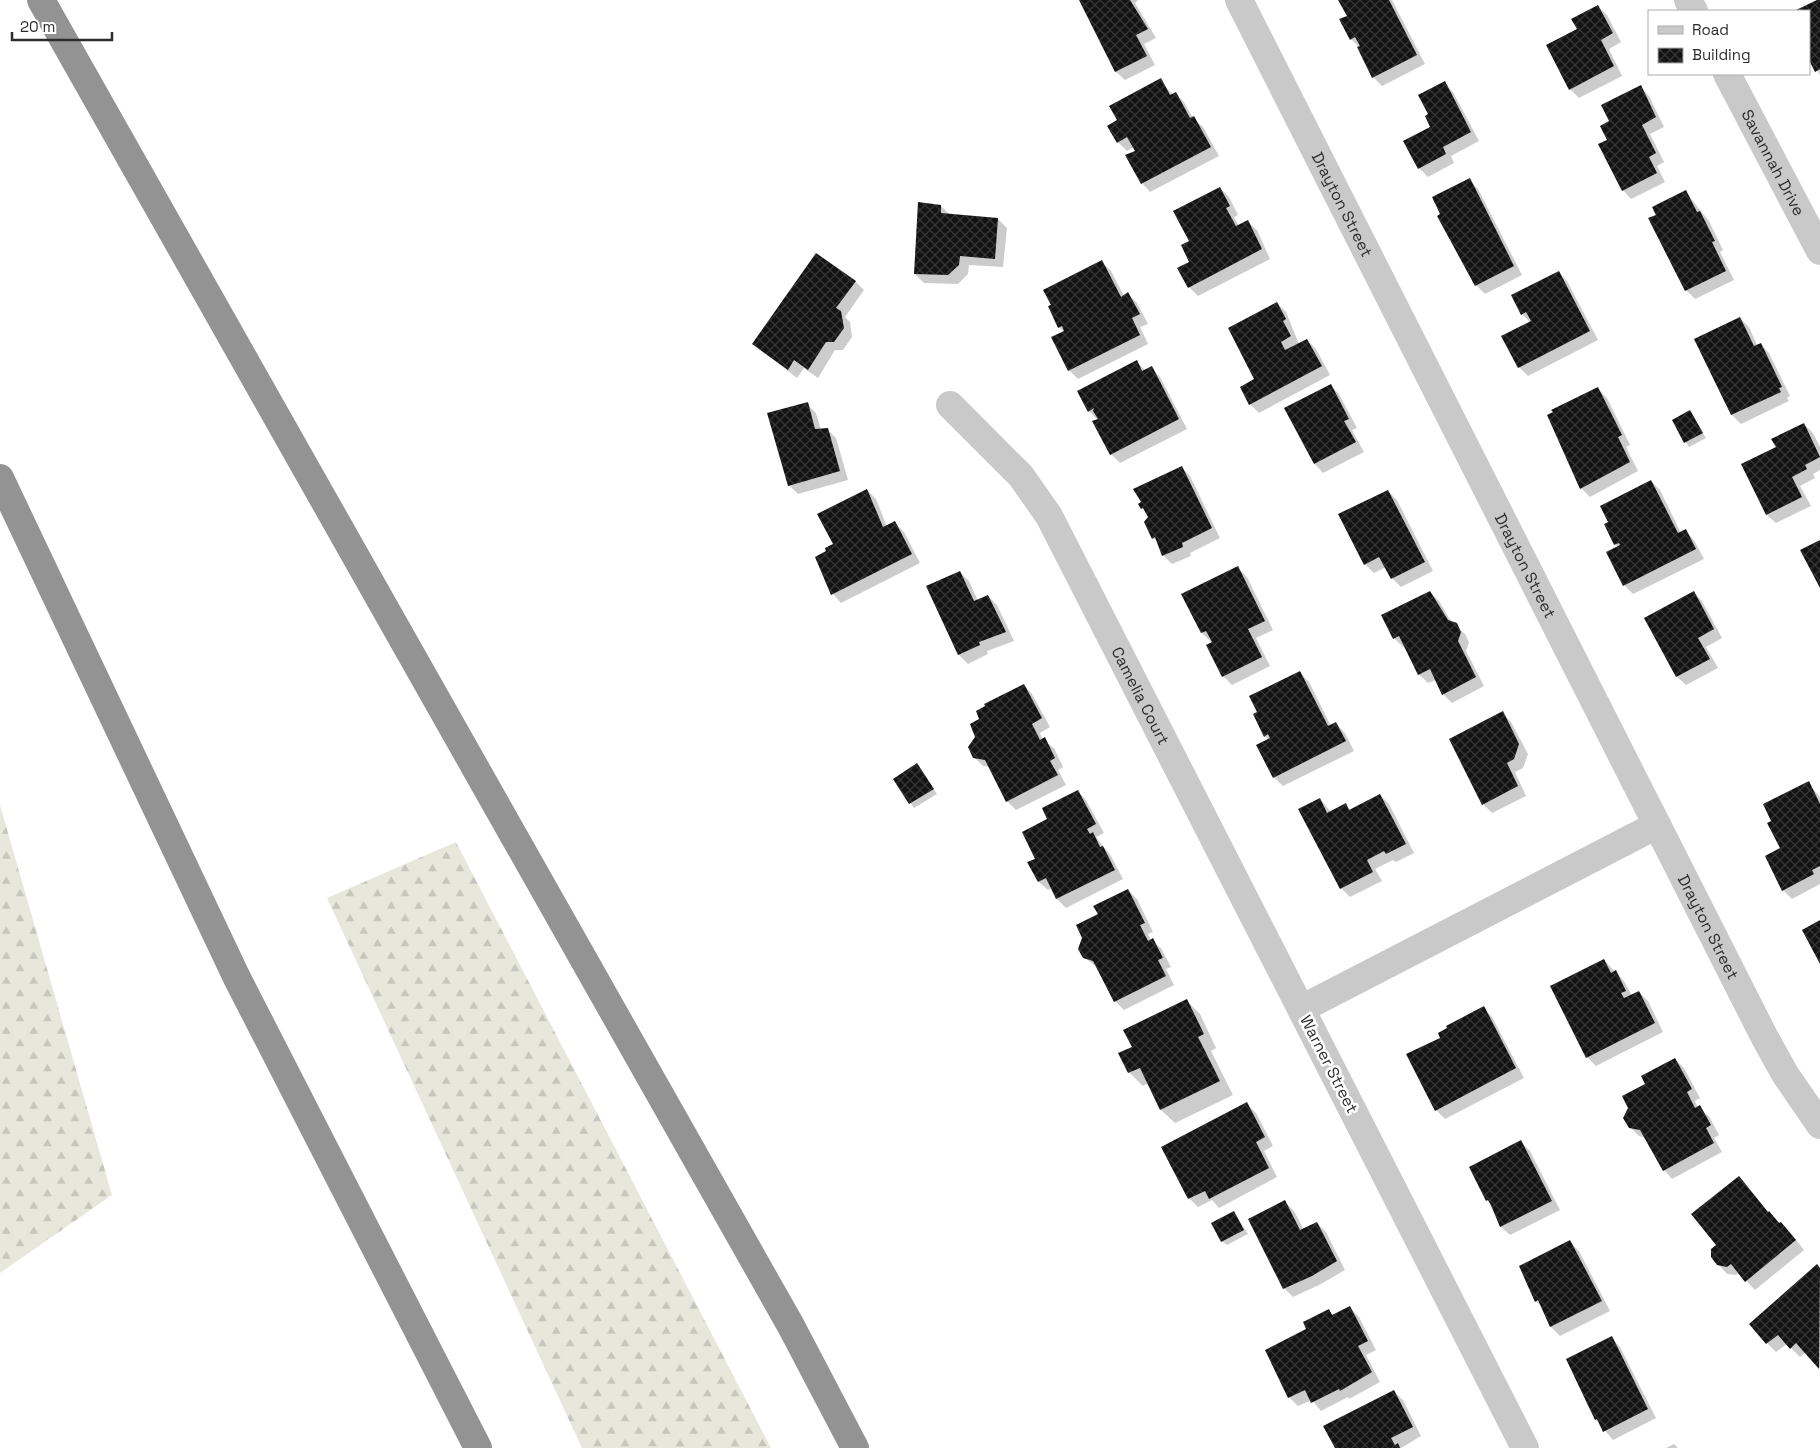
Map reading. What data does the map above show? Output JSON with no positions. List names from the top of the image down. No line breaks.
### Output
{"streets":{"street":["Savannah Drive","Drayton Street","Camelia Court","Warner Street"]},"crossings":[["Drayton Street","Warner Street"],["Camelia Court","Warner Street"]],"legend":["Road","Building"],"scale_bar":"20 m"}
